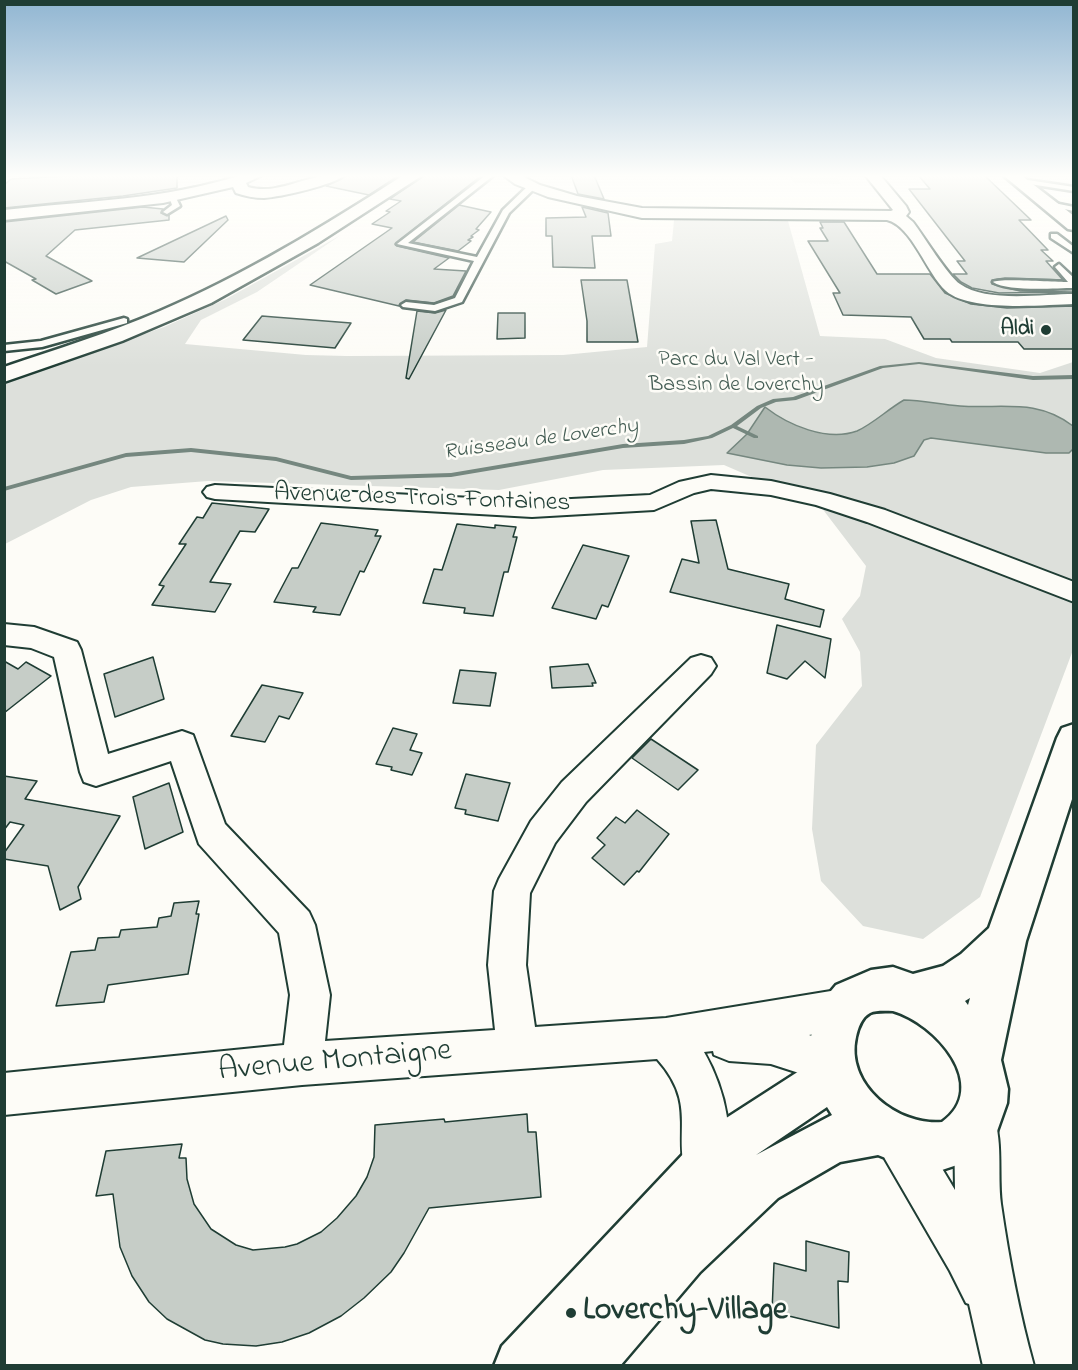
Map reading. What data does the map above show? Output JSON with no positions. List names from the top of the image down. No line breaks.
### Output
{"streets":{"street":["Avenue des Trois Fontaines","Avenue Montaigne"]},"water":["Ruisseau de Loverchy"],"parks":["Parc du Val Vert - Bassin de Loverchy"],"places":["Aldi","Loverchy-Village"]}
